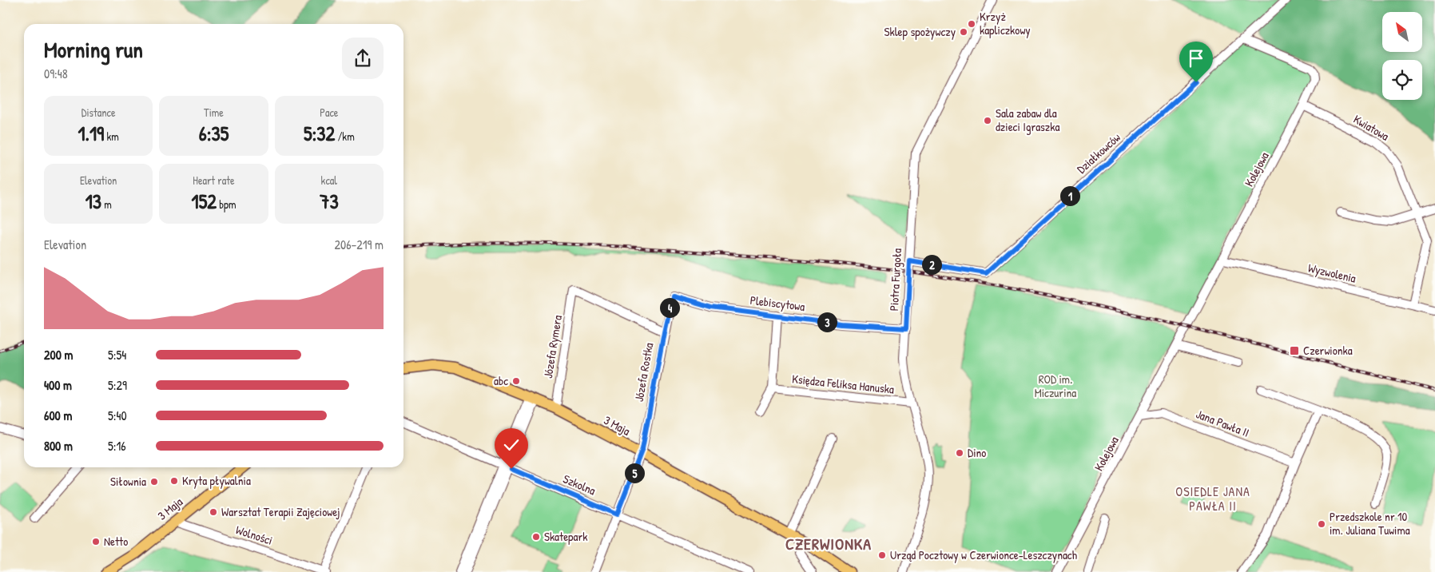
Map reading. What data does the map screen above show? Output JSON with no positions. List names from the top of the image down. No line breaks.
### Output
{"streets":{"main road":["3 Maja"],"street":["Kwiatowa","Działkowców","Kolejowa","Wyzwolenia","Piotra Furgoła","Plebiscytowa","Józefa Rymera","Józefa Rostka","Księdza Feliksa Hanuska","Jana Pawła II","Szkolna","Wolności"]},"crossings":[["Kwiatowa","Kolejowa"],["Kwiatowa","Wyzwolenia"],["Działkowców","Kolejowa"],["Działkowców","Piotra Furgoła"],["Kolejowa","Wyzwolenia"],["Kolejowa","Jana Pawła II"],["Piotra Furgoła","Plebiscytowa"],["Piotra Furgoła","Księdza Feliksa Hanuska"],["Plebiscytowa","Józefa Rostka"],["Józefa Rymera","Józefa Rostka"],["Józefa Rymera","3 Maja"],["Józefa Rostka","3 Maja"],["Józefa Rostka","Szkolna"],["3 Maja","Wolności"]],"districts":["OSIEDLE JANA PAWŁA II","CZERWIONKA"],"parks":["ROD im. Miczurina"],"places":{"other":["Krzyż kapliczkowy","Sklep spożywczy","Sala zabaw dla dzieci Igraszka","abc","Dino","Kryta pływalnia","Siłownia","Warsztat Terapii Zajęciowej","Przedszkole nr 10 im. Juliana Tuwima","Skatepark","Netto","Urząd Pocztowy w Czerwionce-Leszczynach"],"transit":["Czerwionka"]},"north":"top left","page":{"heading":["Morning run","09:48"],"stats":[["Distance","1.19 km"],["Time","6:35"],["Pace","5:32 /km"],["Elevation","13 m"],["Heart rate","152 bpm"],["kcal","73"]],"pins":["1","2","4","3","5"],"chart":["Elevation","206–219 m"],"list":[{"name":"200 m","note":"5:54"},{"name":"400 m","note":"5:29"},{"name":"600 m","note":"5:40"},{"name":"800 m","note":"5:16"}]}}
